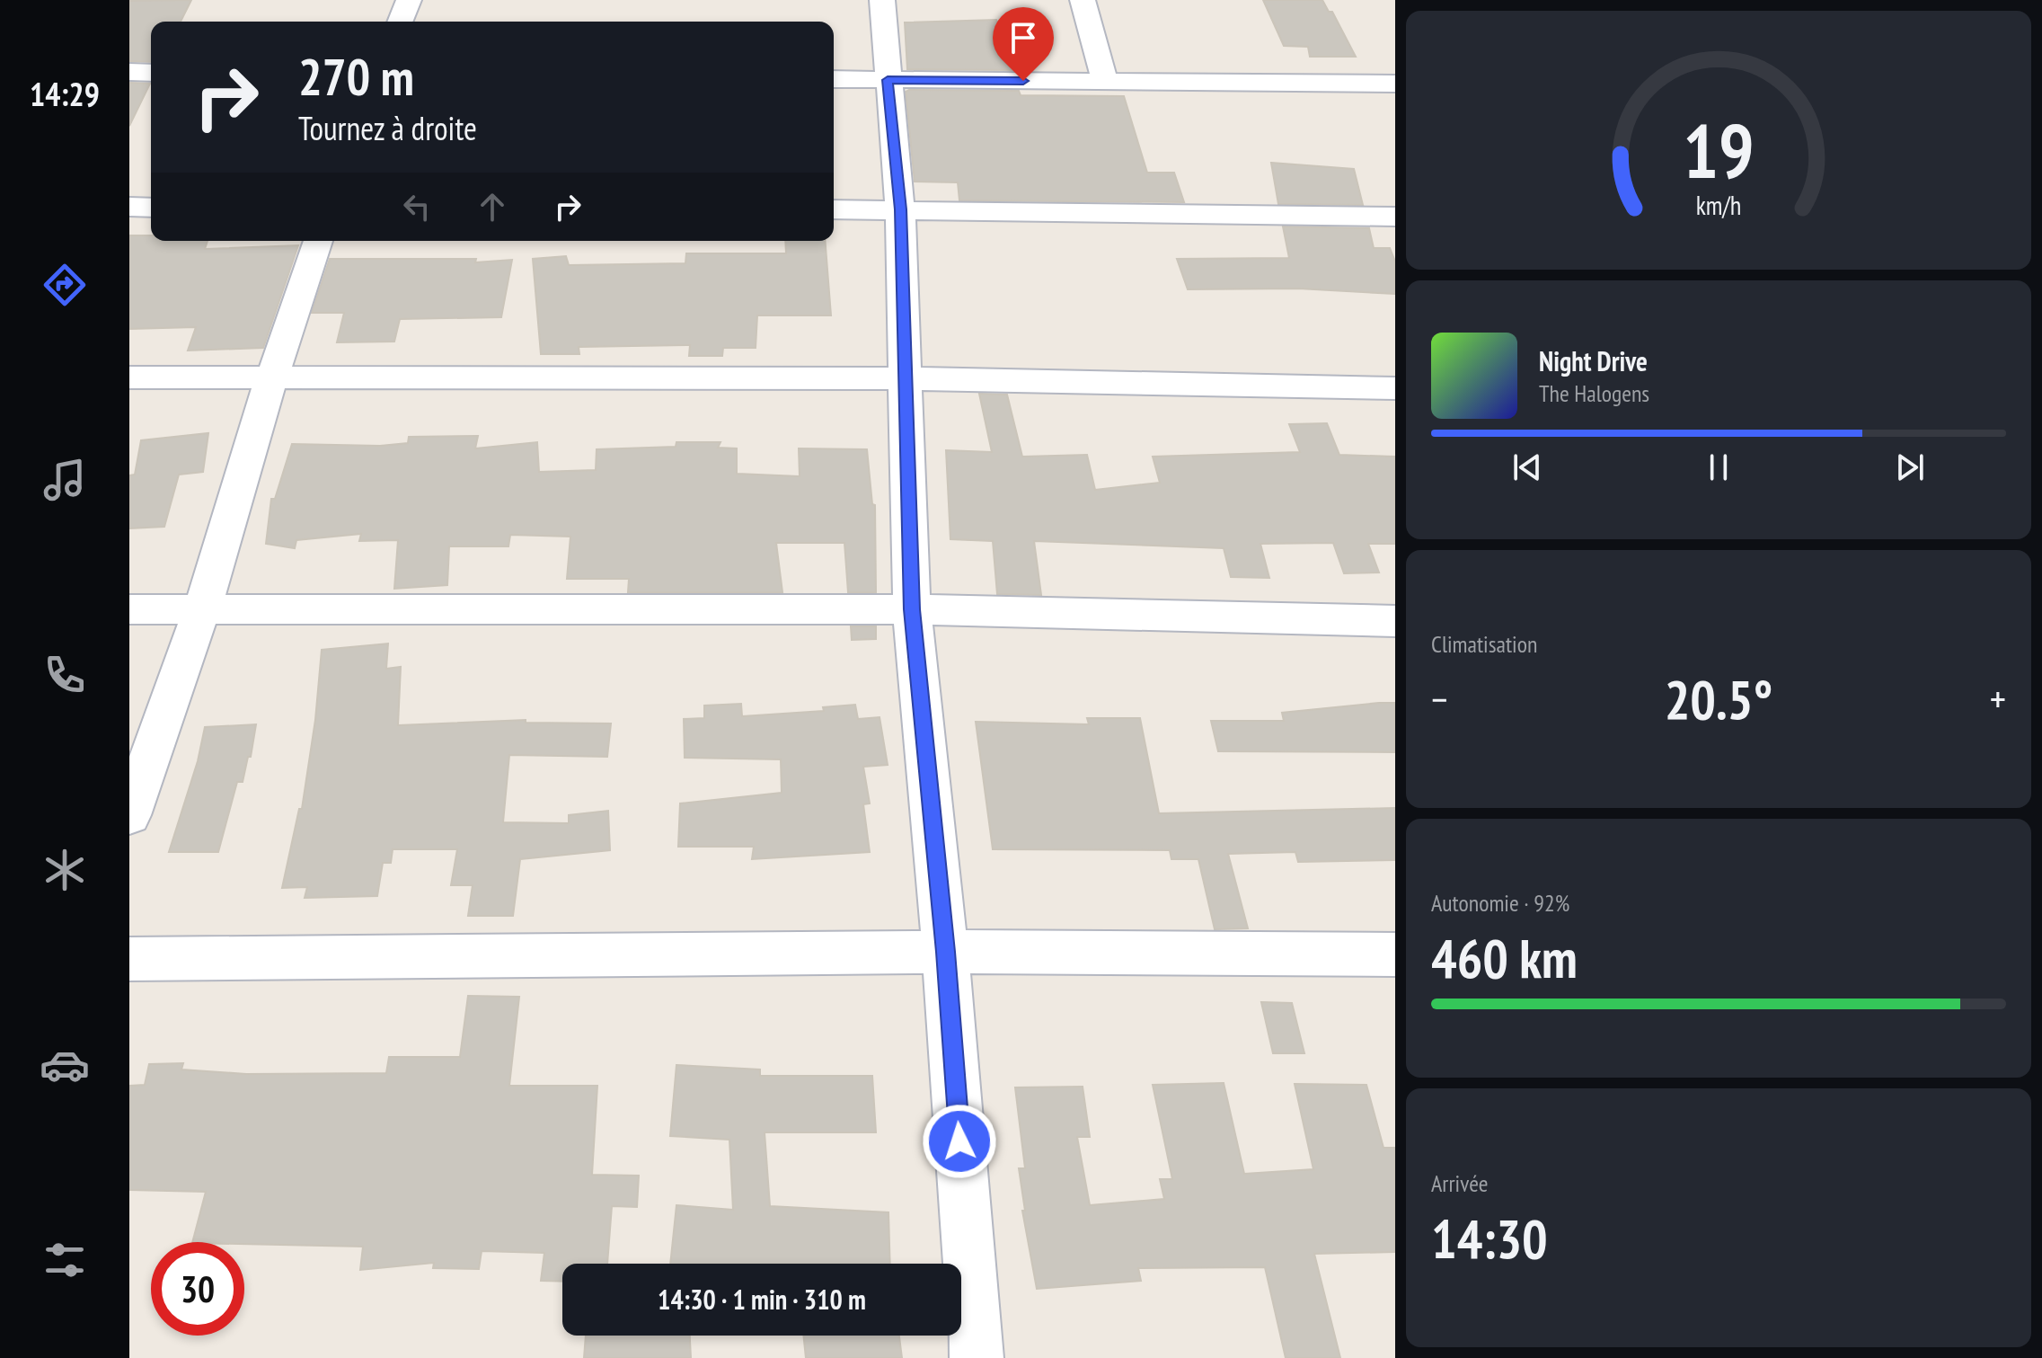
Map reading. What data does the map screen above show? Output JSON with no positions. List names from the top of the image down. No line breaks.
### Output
{"page":{"tabs":"14:29","turn":["270 m","Tournez à droite"],"song":["Night Drive","The Halogens"],"tile":["Climatisation",["Autonomie · 92%","460 km"],["Arrivée","14:30"]],"heat":["−","20.5°","+"],"limit":"30","trip":"14:30 · 1 min · 310 m","gauge":["19","km/h"]}}
